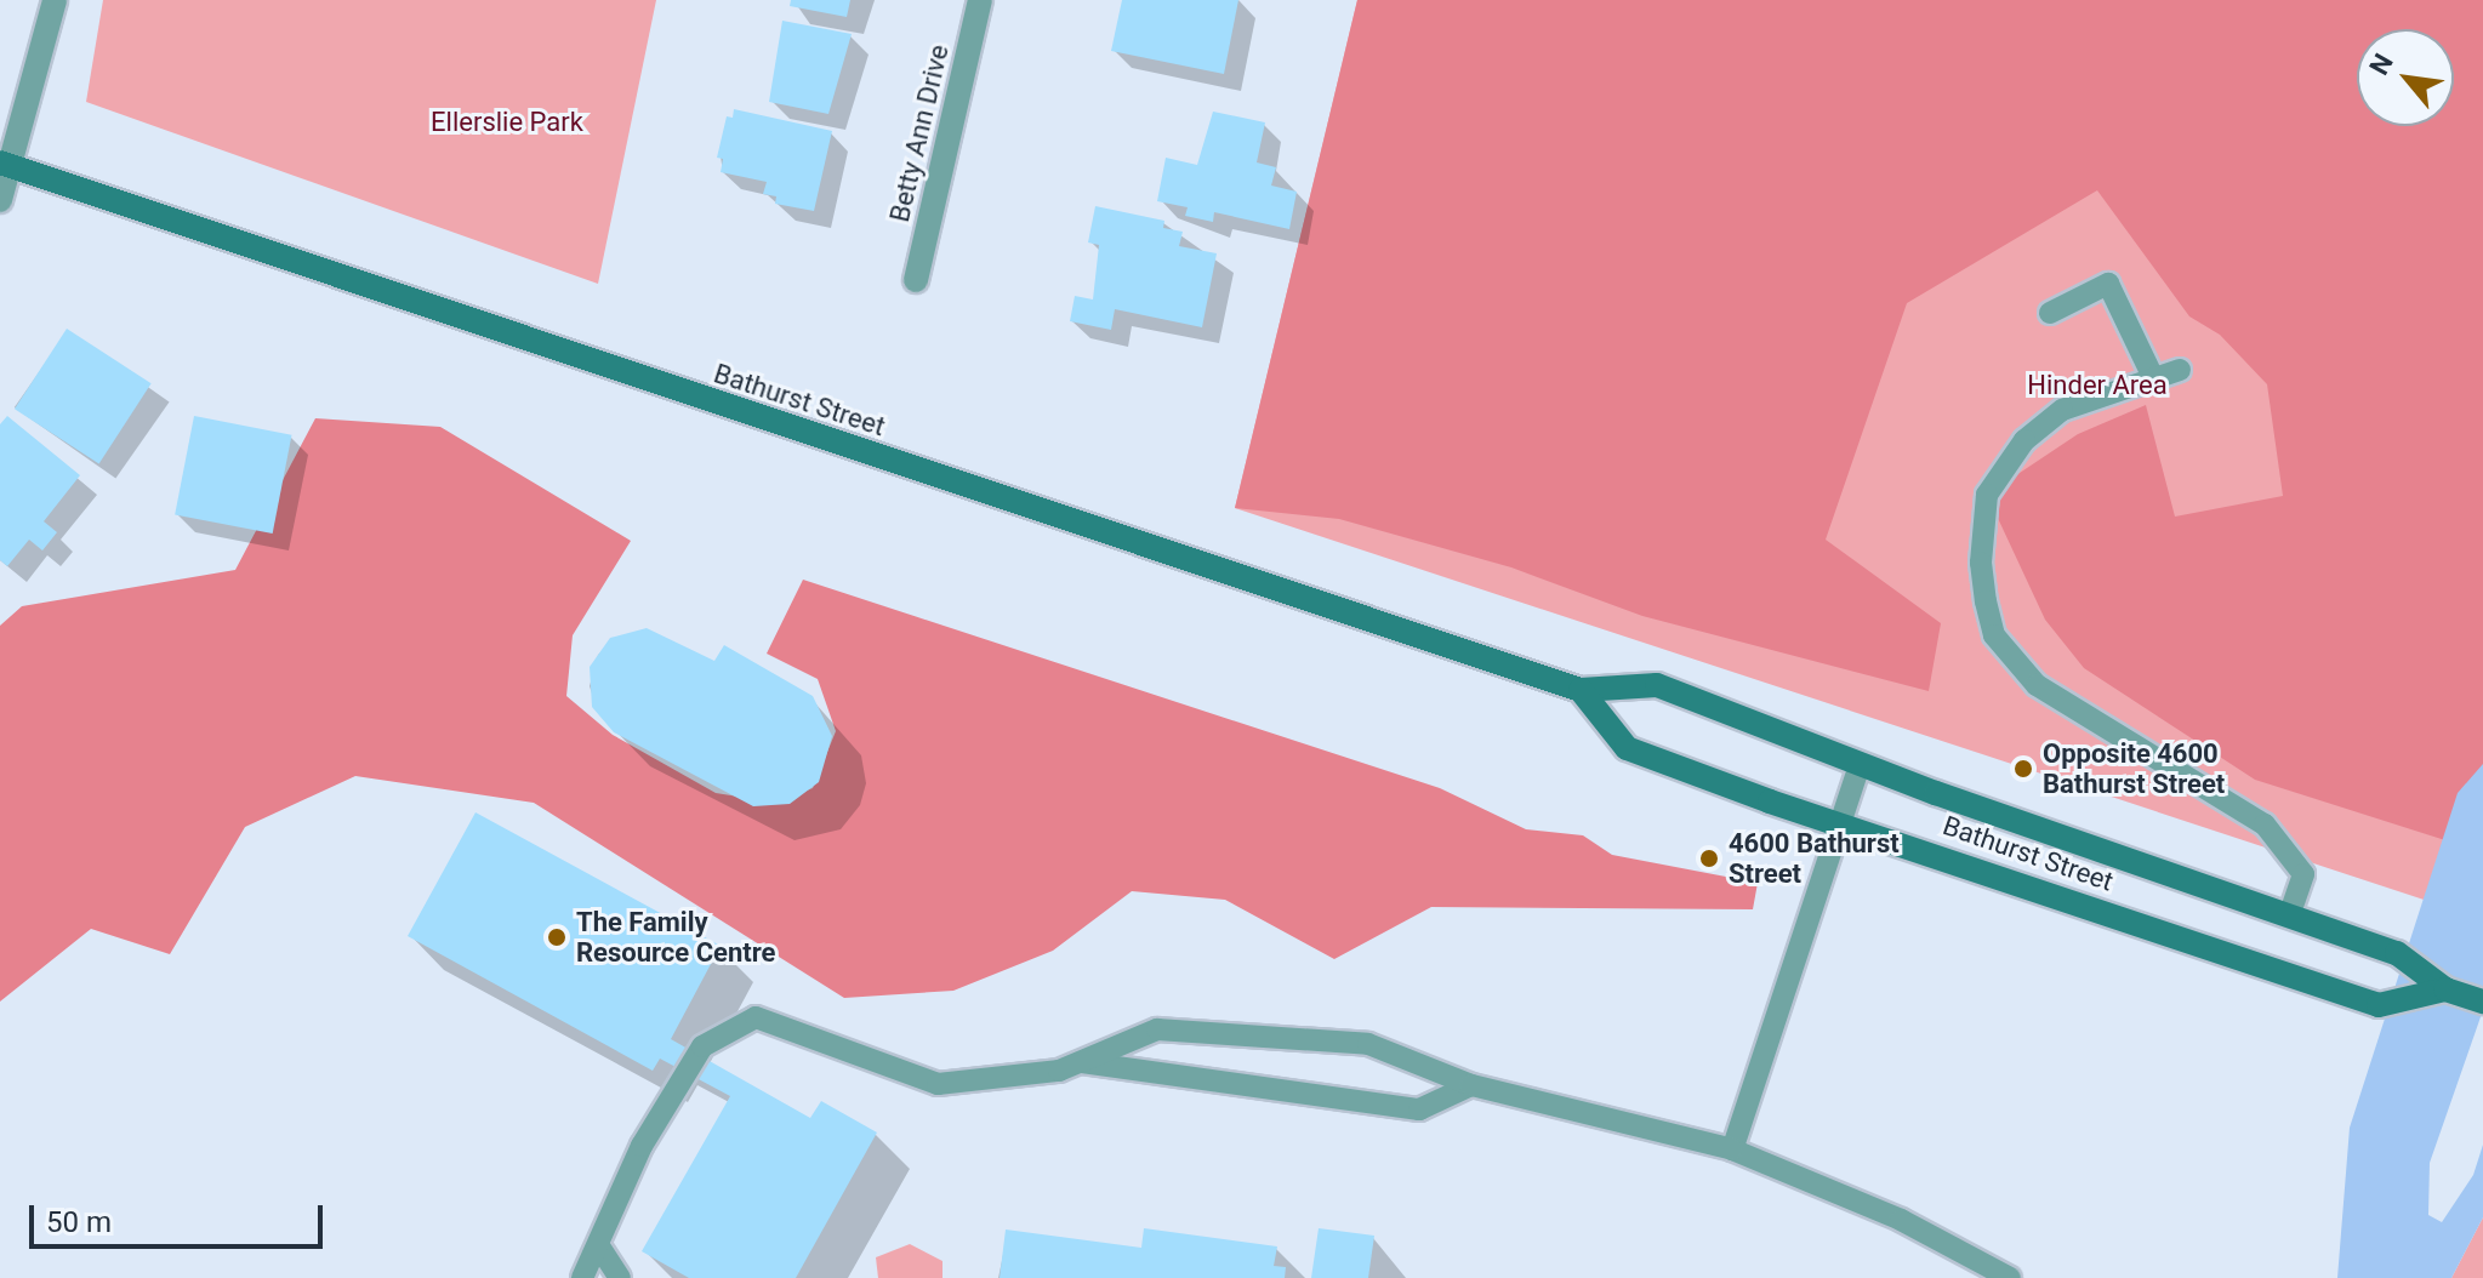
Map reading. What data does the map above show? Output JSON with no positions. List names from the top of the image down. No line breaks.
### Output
{"streets":{"main road":["Bathurst Street"],"street":["Betty Ann Drive"]},"parks":["Ellerslie Park","Hinder Area"],"places":["Opposite 4600 Bathurst Street","4600 Bathurst Street","The Family Resource Centre"],"scale_bar":"50 m","north":"top left"}
